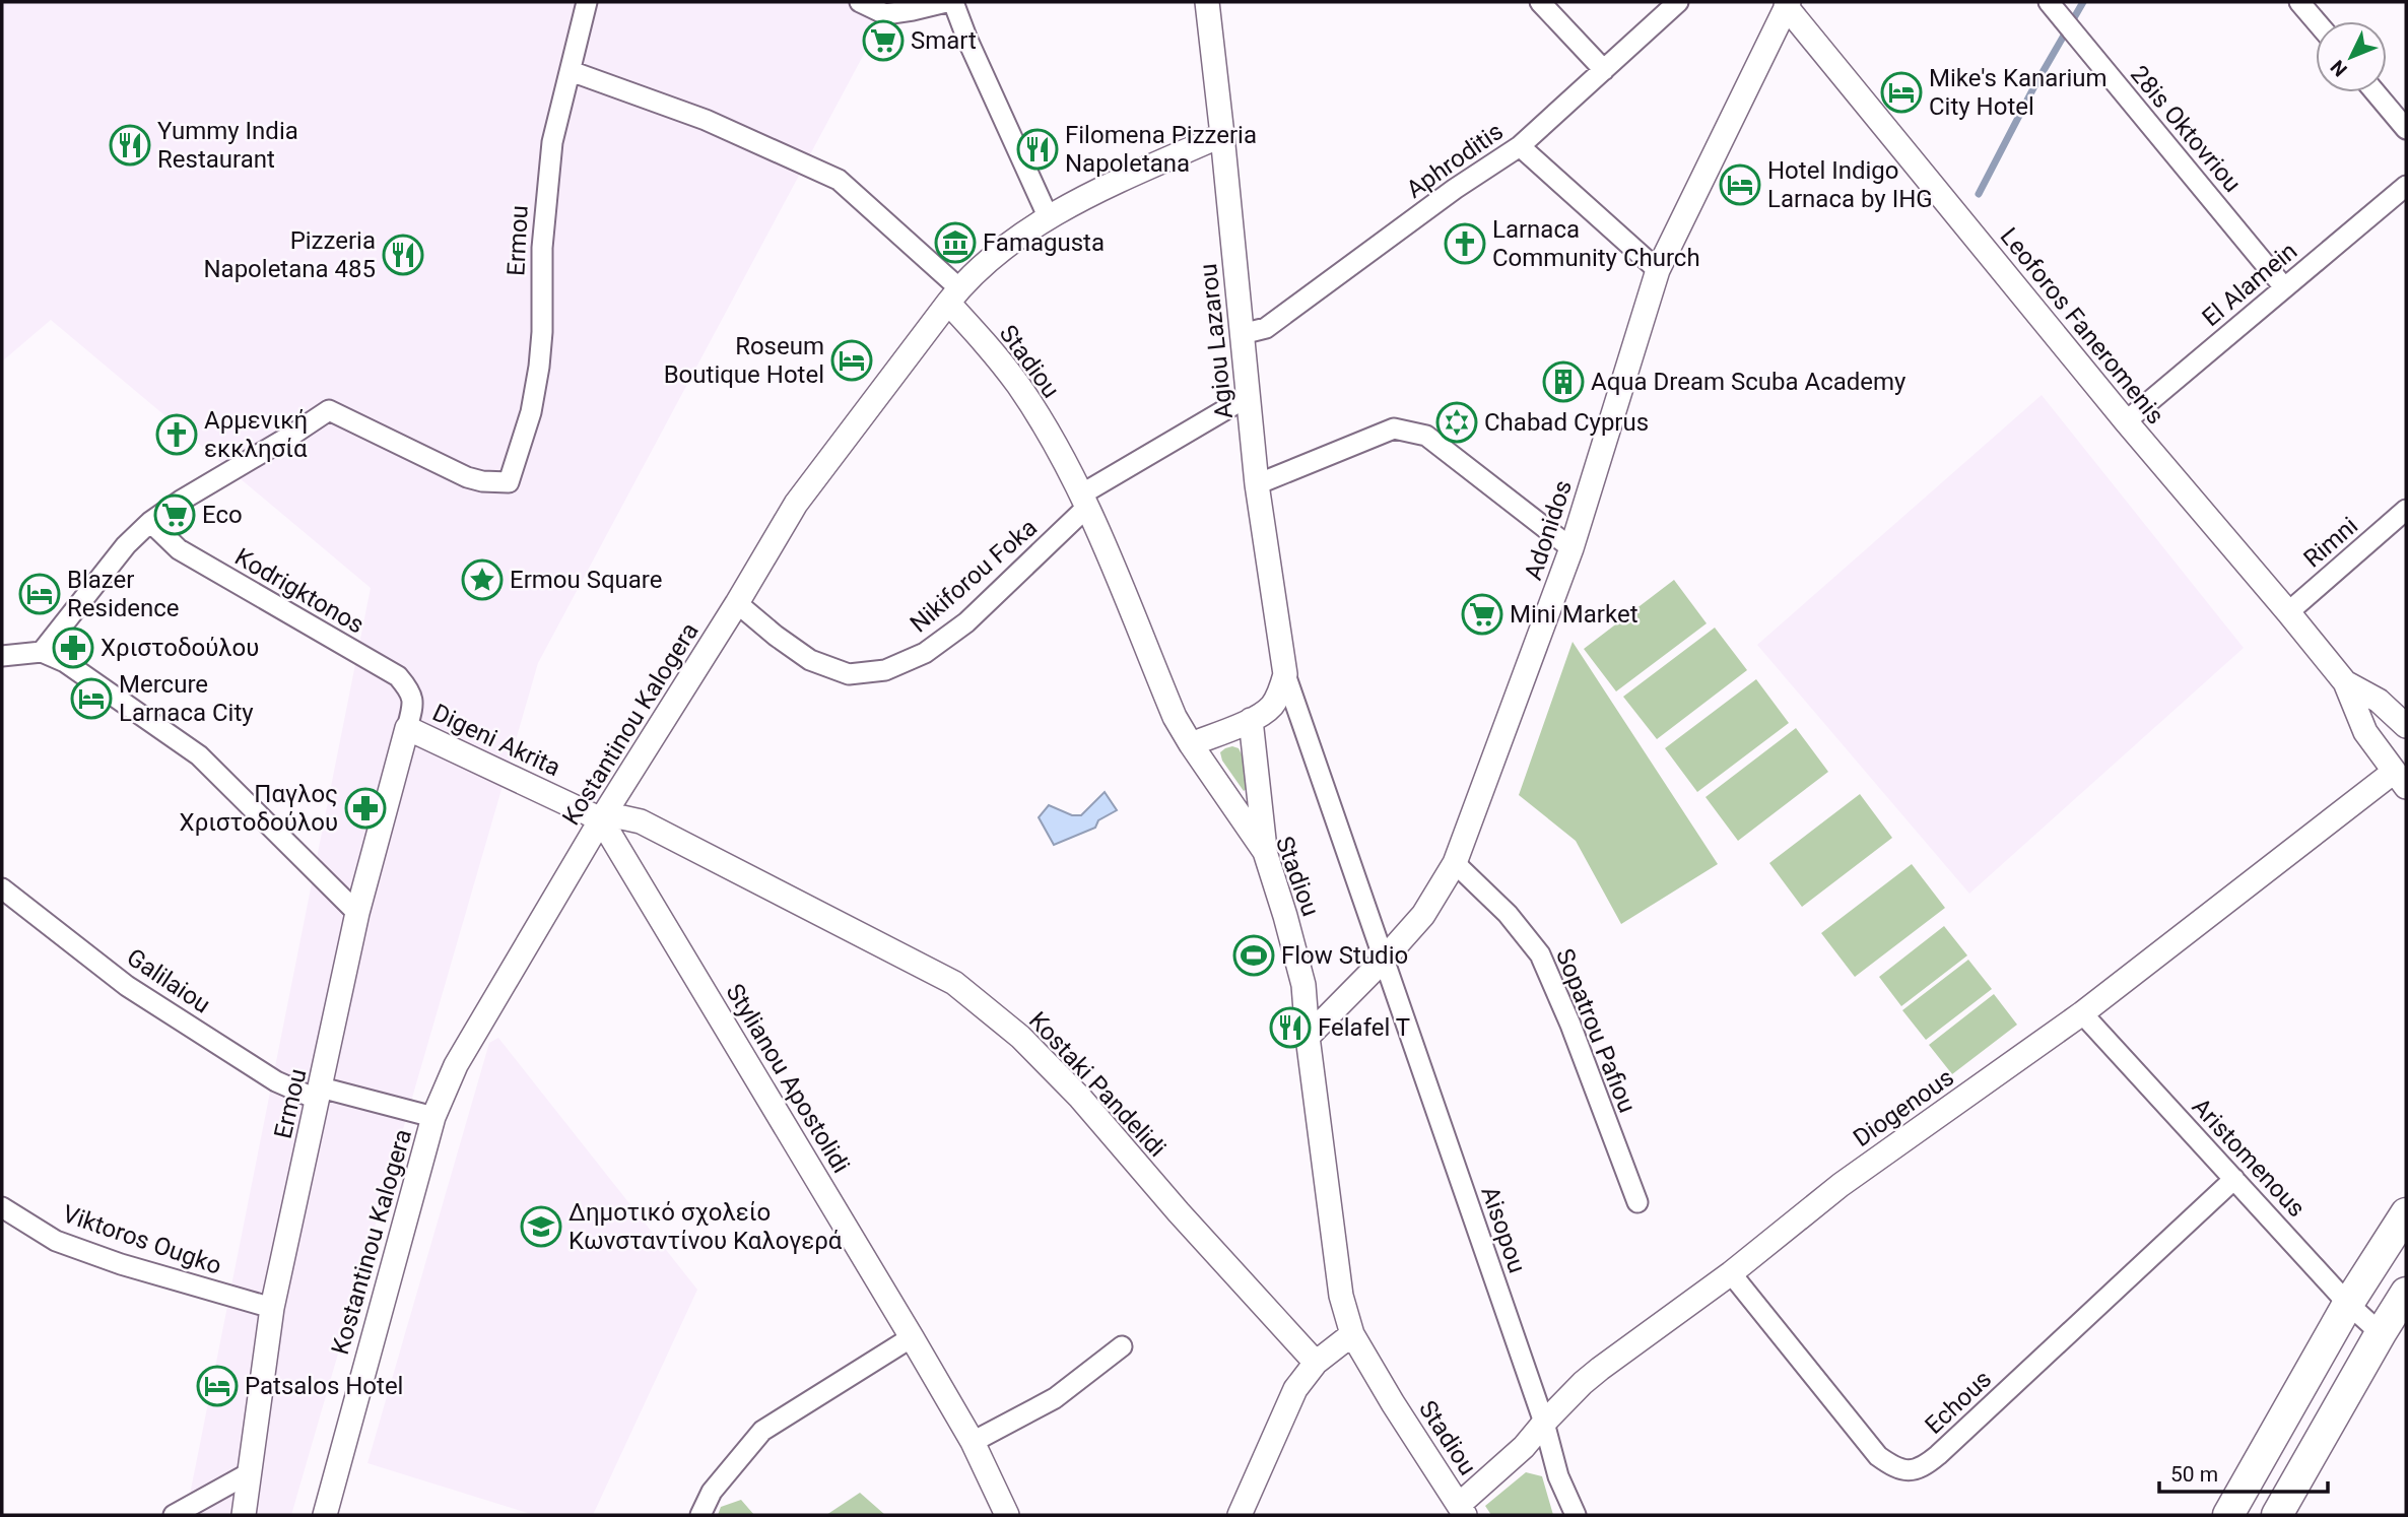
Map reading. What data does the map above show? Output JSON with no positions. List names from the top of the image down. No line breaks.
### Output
{"streets":{"street":["28is Oktovriou","Aphroditis","Ermou","El Alamein","Leoforos Faneromenis","Agiou Lazarou","Stadiou","Adonidos","Rimni","Nikiforou Foka","Kodrigktonos","Kostantinou Kalogera","Digeni Akrita","Galilaiou","Sopatrou Pafiou","Stylianou Apostolidi","Kostaki Pandelidi","Diogenous","Aristomenous","Aisopou","Viktoros Ougko","Echous"]},"crossings":[["28is Oktovriou","El Alamein"],["Aphroditis","Agiou Lazarou"],["Ermou","Stadiou"],["Ermou","Kodrigktonos"],["Ermou","Digeni Akrita"],["Ermou","Galilaiou"],["Ermou","Viktoros Ougko"],["El Alamein","Leoforos Faneromenis"],["Leoforos Faneromenis","Adonidos"],["Leoforos Faneromenis","Rimni"],["Leoforos Faneromenis","Diogenous"],["Agiou Lazarou","Adonidos"],["Agiou Lazarou","Nikiforou Foka"],["Agiou Lazarou","Kostantinou Kalogera"],["Agiou Lazarou","Aisopou"],["Stadiou","Adonidos"],["Stadiou","Nikiforou Foka"],["Stadiou","Kostantinou Kalogera"],["Stadiou","Diogenous"],["Adonidos","Sopatrou Pafiou"],["Adonidos","Aisopou"],["Nikiforou Foka","Kostantinou Kalogera"],["Kodrigktonos","Digeni Akrita"],["Kostantinou Kalogera","Digeni Akrita"],["Kostantinou Kalogera","Galilaiou"],["Kostantinou Kalogera","Stylianou Apostolidi"],["Kostantinou Kalogera","Kostaki Pandelidi"],["Digeni Akrita","Stylianou Apostolidi"],["Digeni Akrita","Kostaki Pandelidi"],["Stylianou Apostolidi","Kostaki Pandelidi"],["Diogenous","Aristomenous"],["Diogenous","Aisopou"],["Diogenous","Echous"],["Aristomenous","Echous"]],"places":{"supermarket":["Smart","Eco","Mini Market"],"hotel":["Mike's Kanarium City Hotel","Hotel Indigo Larnaca by IHG","Roseum Boutique Hotel","Blazer Residence","Mercure Larnaca City","Patsalos Hotel"],"restaurant":["Yummy India Restaurant","Filomena Pizzeria Napoletana","Pizzeria Napoletana 485","Felafel T"],"museum":["Famagusta"],"church":["Larnaca Community Church","Αρμενική εκκλησία"],"building":["Aqua Dream Scuba Academy"],"synagogue":["Chabad Cyprus"],"place":["Ermou Square"],"pharmacy":["Χριστοδούλου","Παγλος Χριστοδούλου"],"sports":["Flow Studio"],"school or university":["Δημοτικό σχολείο Κωνσταντίνου Καλογερά"]},"scale_bar":"50 m","north":"bottom left"}
